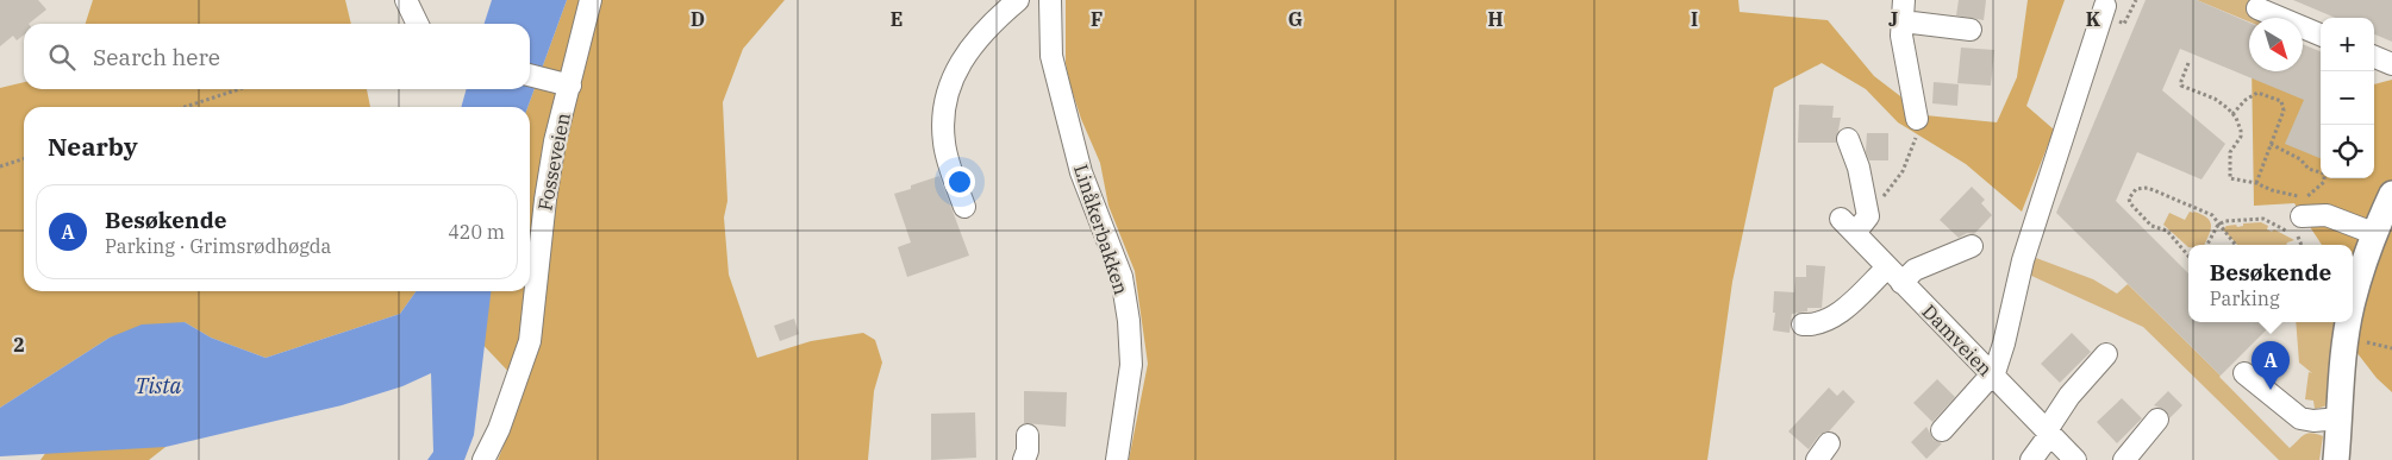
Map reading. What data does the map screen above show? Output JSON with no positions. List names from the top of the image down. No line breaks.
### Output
{"streets":{"street":["Fosseveien","Linåkerbakken","Damveien"]},"water":["Tista"],"north":"bottom right","page":{"map_buttons":["+","−"],"search":"Search here","heading":"Nearby","list":[{"mark":"A","name":"Besøkende","note":"Parking · Grimsrødhøgda","value":"420 m"}],"popup":["Besøkende","Parking"],"pins":"A"},"grid":{"columns":["D","E","F","G","H","I","J","K"],"rows":["2"]}}
